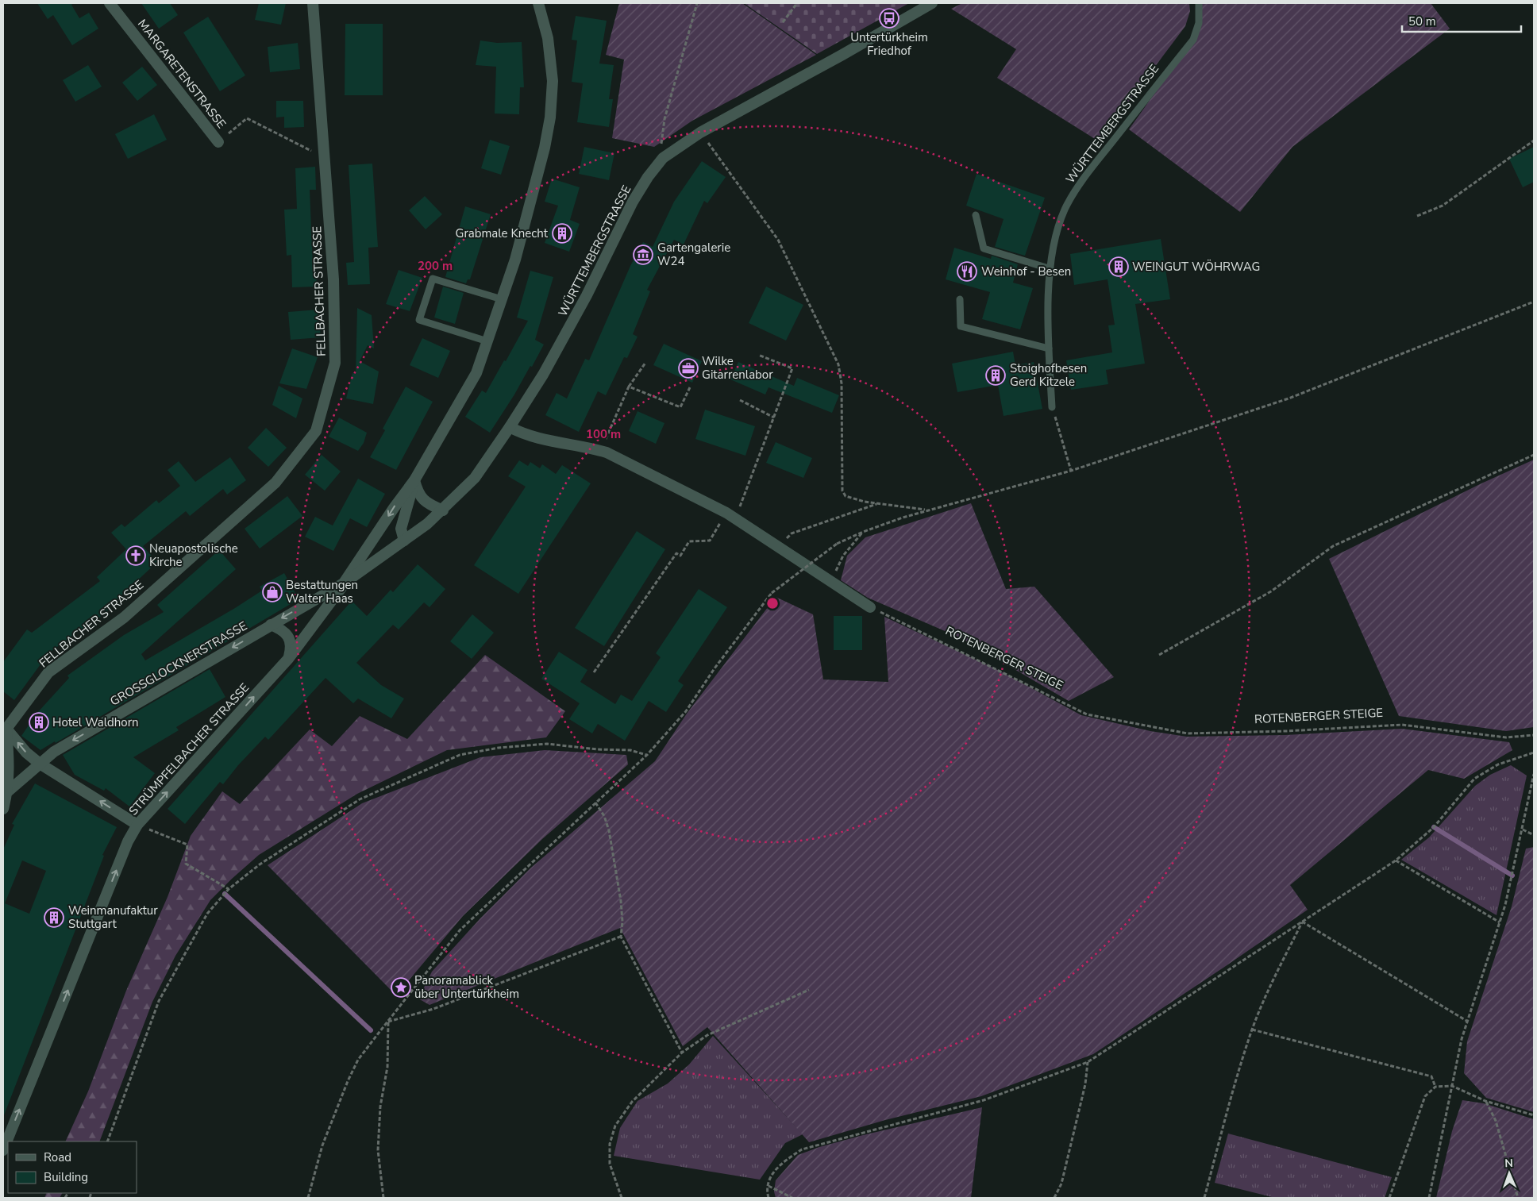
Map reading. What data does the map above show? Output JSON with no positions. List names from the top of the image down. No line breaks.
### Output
{"streets":{"street":["MARGARETENSTRASSE","WÜRTTEMBERGSTRASSE","FELLBACHER STRASSE","GROSSGLOCKNERSTRASSE","STRÜMPFELBACHER STRASSE"],"path":["ROTENBERGER STEIGE"]},"crossings":[["WÜRTTEMBERGSTRASSE","GROSSGLOCKNERSTRASSE"],["WÜRTTEMBERGSTRASSE","STRÜMPFELBACHER STRASSE"],["GROSSGLOCKNERSTRASSE","STRÜMPFELBACHER STRASSE"]],"one_way":["GROSSGLOCKNERSTRASSE"],"places":{"bus stop":["Untertürkheim Friedhof"],"building":["Grabmale Knecht","WEINGUT WÖHRWAG","Stoighofbesen Gerd Kitzele","Hotel Waldhorn","Weinmanufaktur Stuttgart"],"museum":["Gartengalerie W24"],"restaurant":["Weinhof - Besen"],"office":["Wilke Gitarrenlabor"],"church":["Neuapostolische Kirche"],"shop":["Bestattungen Walter Haas"],"place":["Panoramablick über Untertürkheim"]},"legend":["Road","Building"],"scale_bar":"50 m","north":"top","rings":["200 m","100 m"]}
